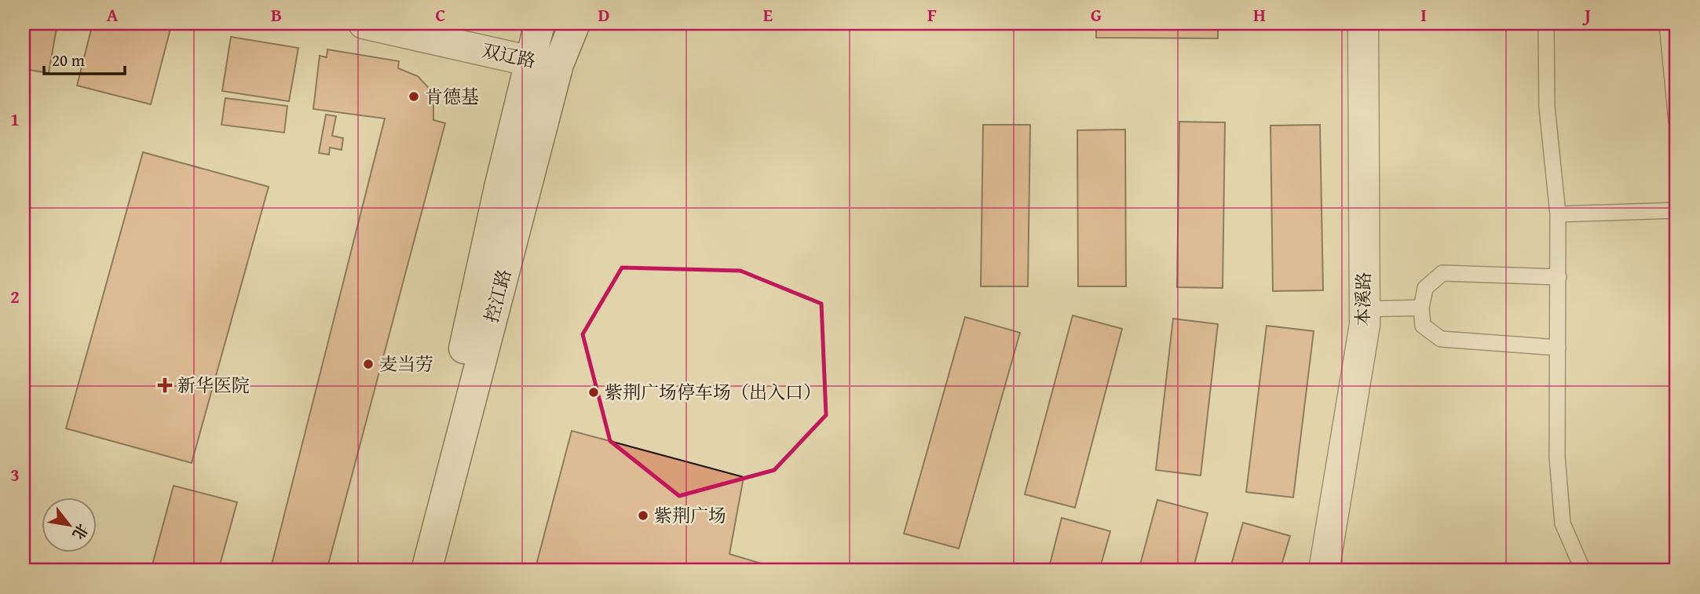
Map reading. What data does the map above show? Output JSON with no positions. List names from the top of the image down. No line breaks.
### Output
{"streets":{"main road":["双辽路","控江路","本溪路"]},"crossings":[["双辽路","控江路"]],"places":{"other":["肯德基","麦当劳","紫荆广场停车场（出入口）","紫荆广场"],"health":["新华医院"]},"scale_bar":"20 m","north":"bottom right","grid":{"columns":["A","B","C","D","E","F","G","H","I","J"],"rows":["1","2","3"]}}
